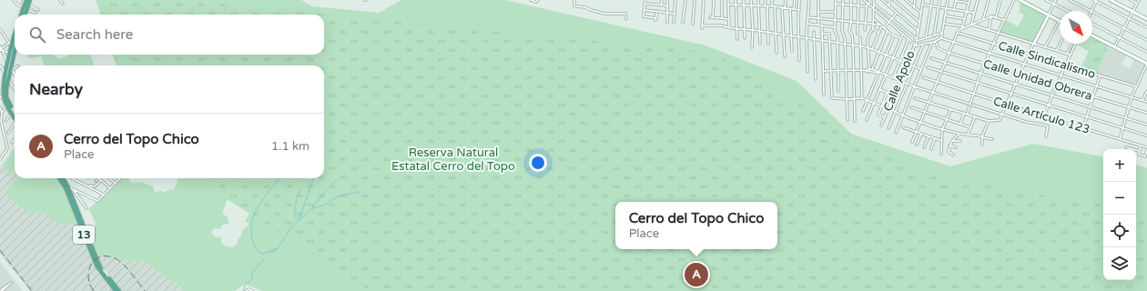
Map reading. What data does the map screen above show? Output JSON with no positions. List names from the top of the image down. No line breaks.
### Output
{"streets":{"main road":["13"],"street":["Calle Sindicalismo","Calle Unidad Obrera","Calle Apolo","Calle Artículo 123"]},"parks":["Reserva Natural Estatal Cerro del Topo"],"north":"bottom right","page":{"search":"Search here","heading":"Nearby","list":[{"mark":"A","name":"Cerro del Topo Chico","note":"Place","value":"1.1 km"}],"map_buttons":["+","−"],"popup":["Cerro del Topo Chico","Place"],"pins":"A"}}
